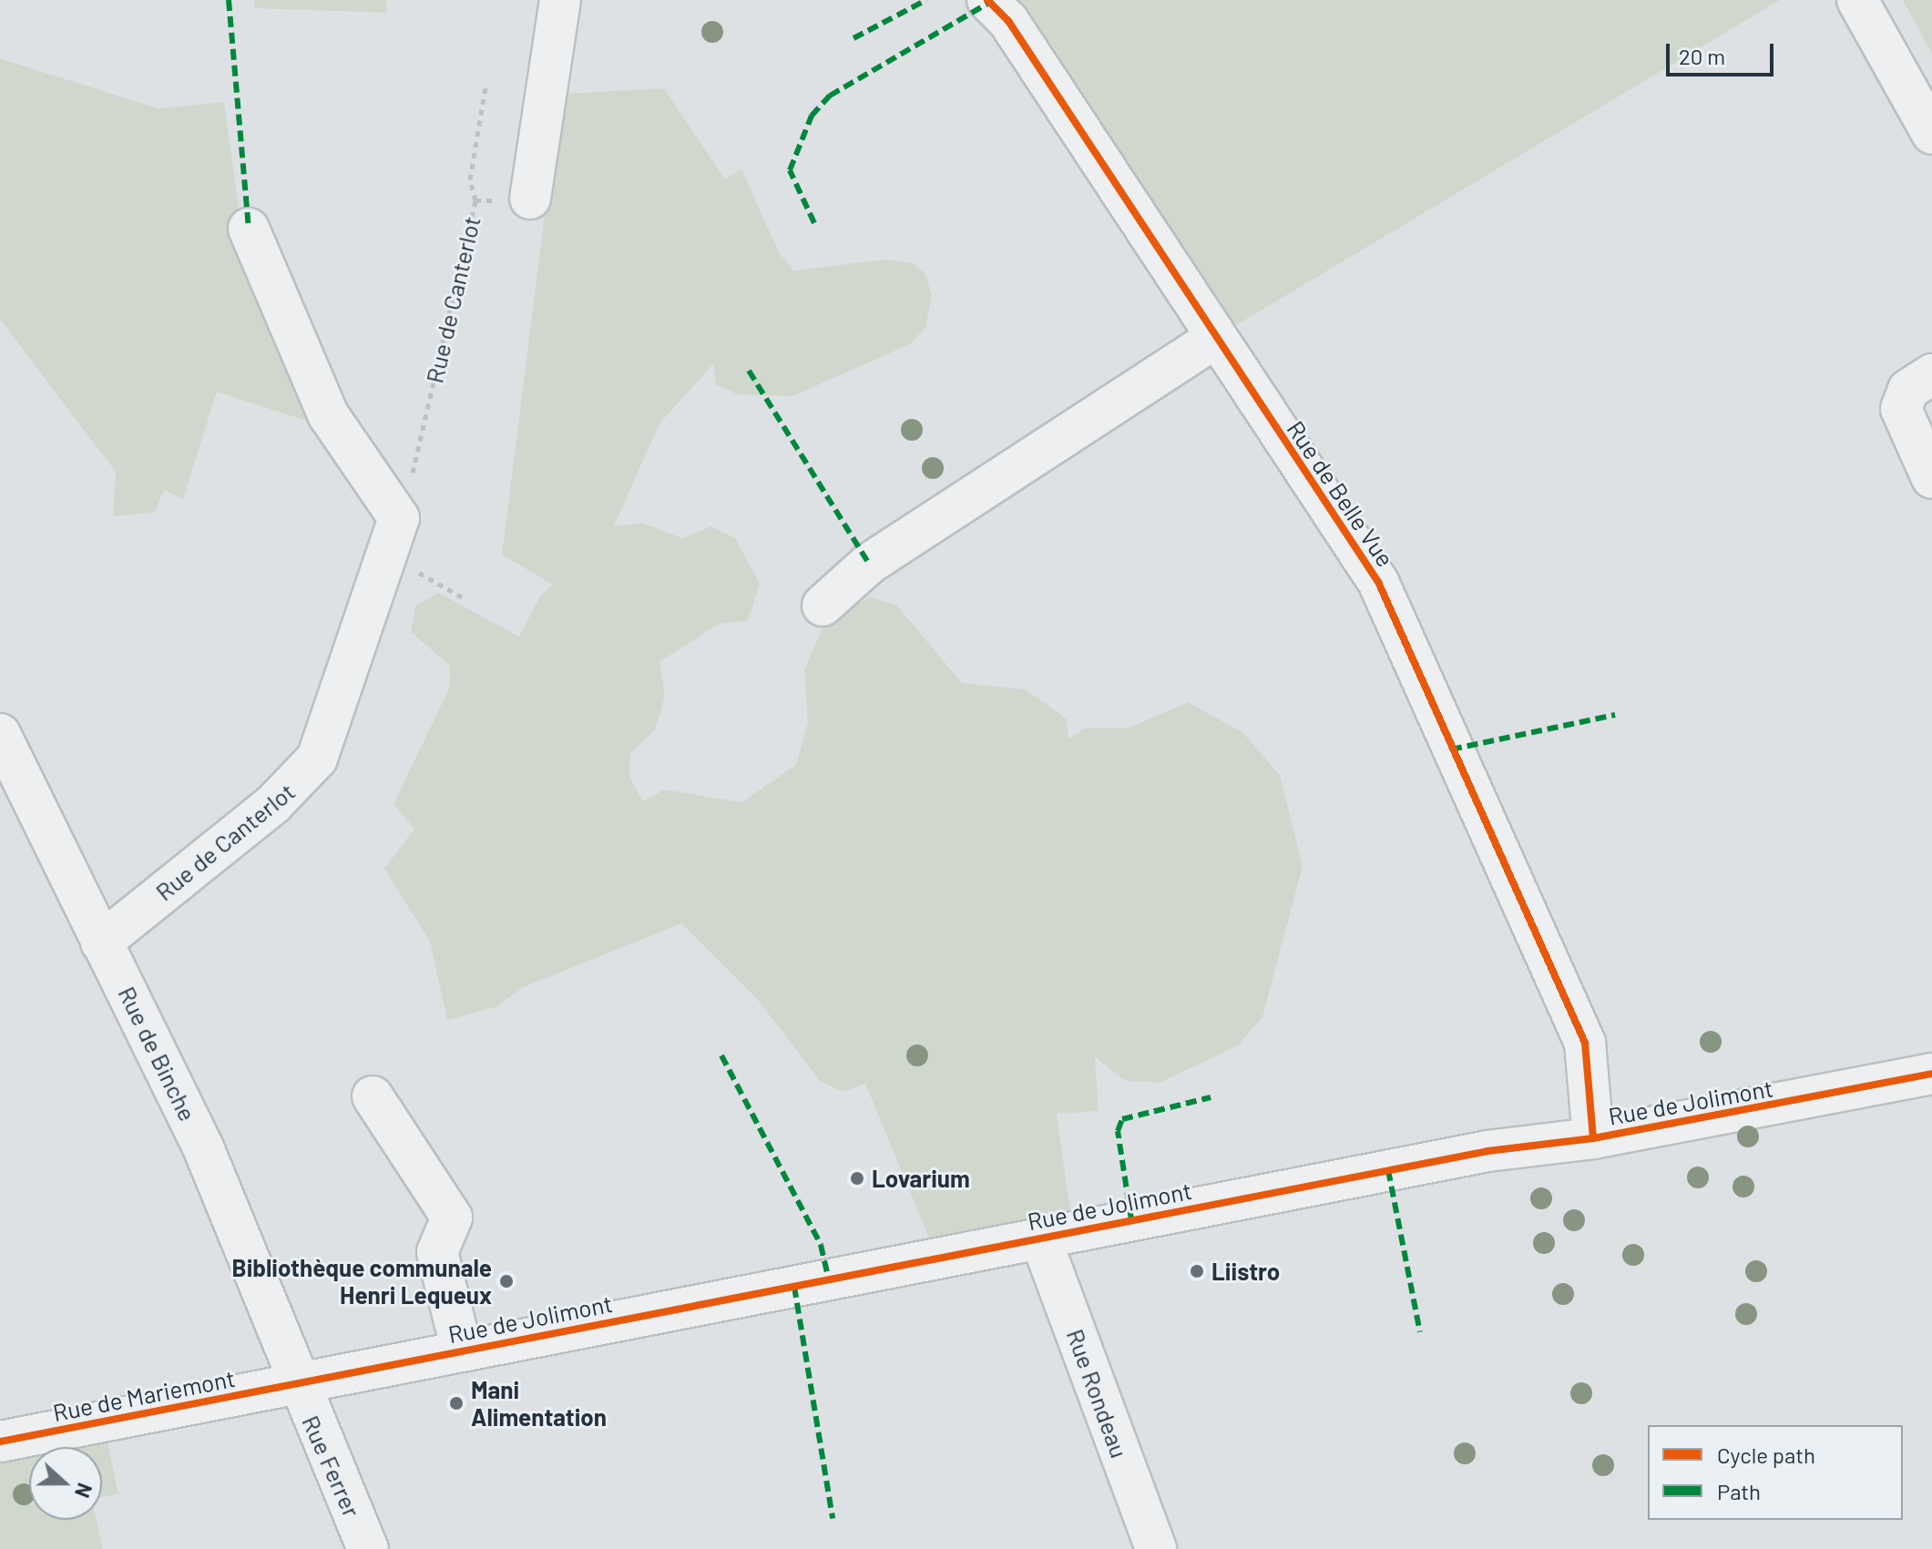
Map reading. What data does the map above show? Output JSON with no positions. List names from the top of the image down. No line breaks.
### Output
{"streets":{"street":["Rue de Canterlot","Rue de Belle Vue","Rue de Binche","Rue de Jolimont","Rue Rondeau","Rue de Mariemont","Rue Ferrer"]},"crossings":[["Rue de Canterlot","Rue de Binche"],["Rue de Belle Vue","Rue de Jolimont"],["Rue de Binche","Rue de Jolimont"],["Rue de Binche","Rue de Mariemont"],["Rue de Binche","Rue Ferrer"],["Rue de Jolimont","Rue Rondeau"],["Rue de Jolimont","Rue de Mariemont"],["Rue de Jolimont","Rue Ferrer"],["Rue de Mariemont","Rue Ferrer"]],"places":["Lovarium","Liistro","Bibliothèque communale Henri Lequeux","Mani Alimentation"],"legend":["Cycle path","Path"],"scale_bar":"20 m","north":"right"}
